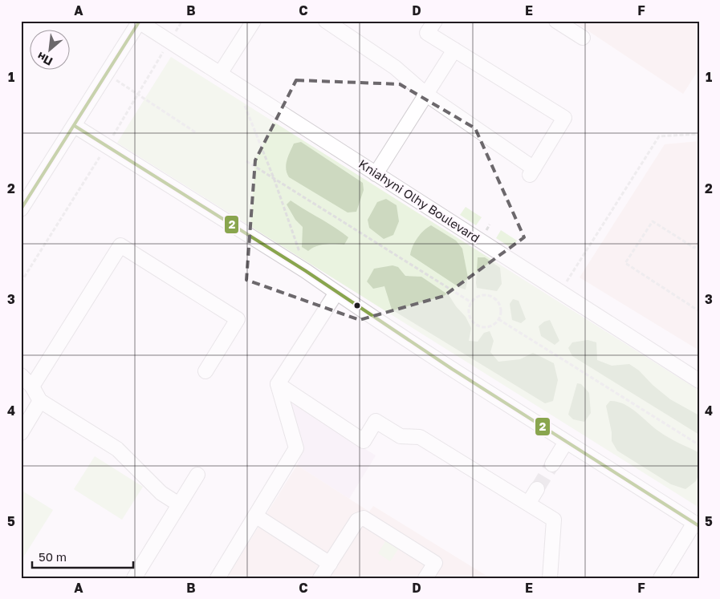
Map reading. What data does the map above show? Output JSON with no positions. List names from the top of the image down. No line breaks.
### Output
{"streets":{"street":["Kniahyni Olhy Boulevard"]},"lines":["transit line 2"],"scale_bar":"50 m","north":"bottom left","grid":{"columns":["A","B","C","D","E","F"],"rows":["1","2","3","4","5"]}}
